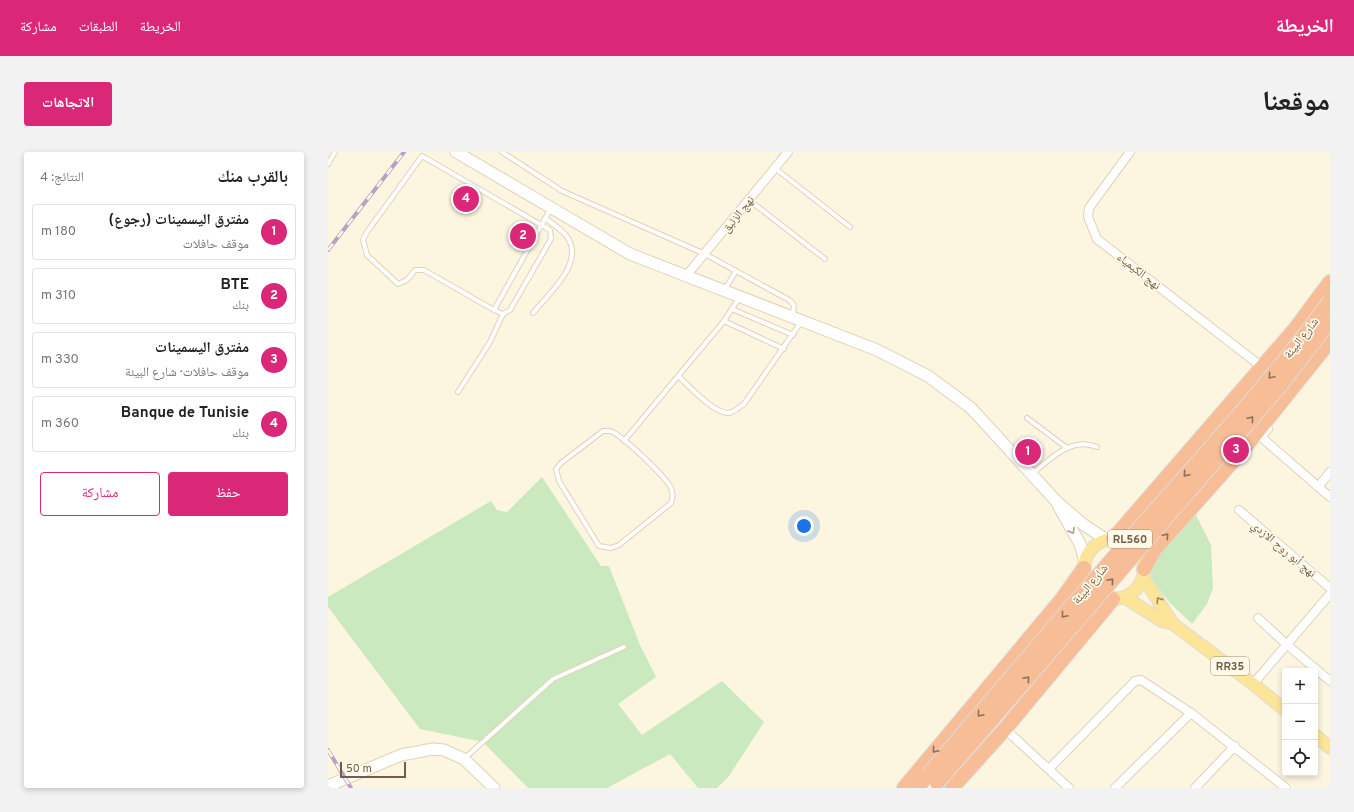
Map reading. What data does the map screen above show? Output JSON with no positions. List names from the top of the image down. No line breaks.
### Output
{"streets":{"highway":["شارع البيئة","RL560"],"main road":["RR35"],"street":["نهج الزئبق","نهج الكيمياء","نهج أبو روح الازدي"]},"crossings":[["شارع البيئة","RL560"]],"scale_bar":"50 m","page":{"header":"الخريطة","nav":["الخريطة","الطبقات","مشاركة"],"title":"موقعنا","buttons":["الاتجاهات",["حفظ","مشاركة"]],"heading":["بالقرب منك","النتائج: 4"],"pins":["4","2","3","1"],"list":[{"mark":"1","name":"مفترق اليسمينات (رجوع)","note":"موقف حافلات","value":"180 m"},{"mark":"2","name":"BTE","note":"بنك","value":"310 m"},{"mark":"3","name":"مفترق اليسمينات","note":"موقف حافلات · شارع البيئة","value":"330 m"},{"mark":"4","name":"Banque de Tunisie","note":"بنك","value":"360 m"}],"map_buttons":["+","−"],"scale":"50 m"}}
